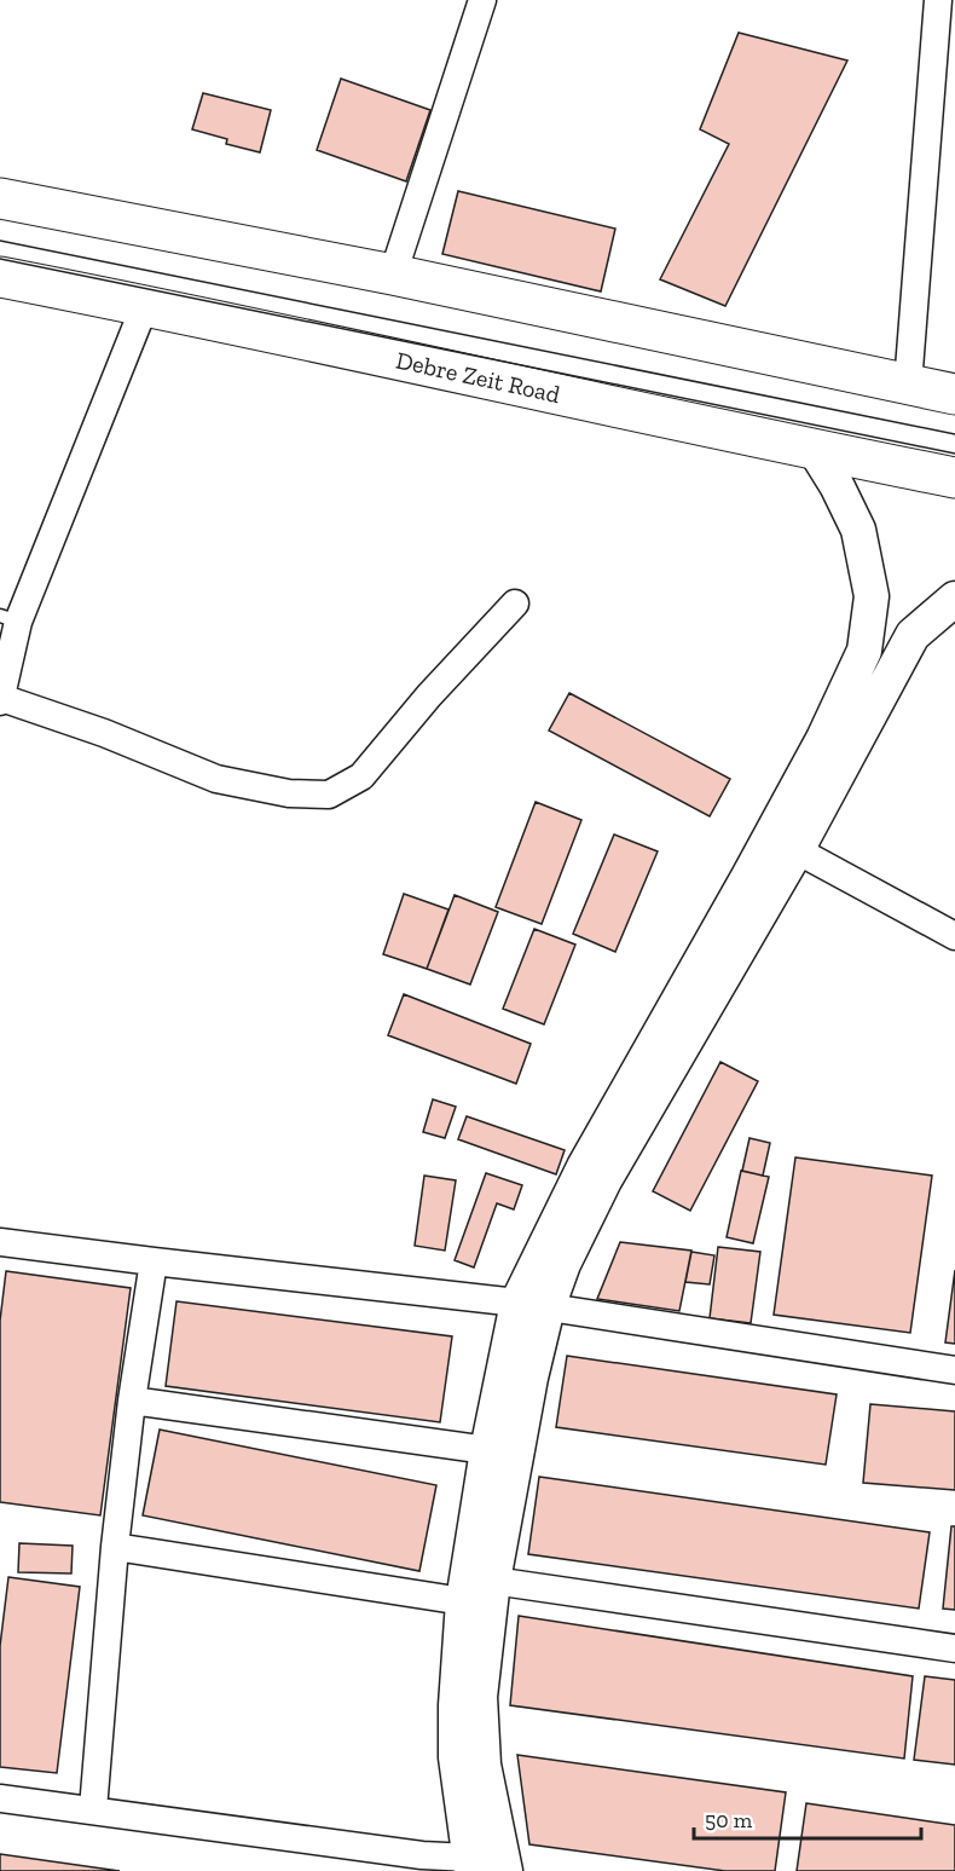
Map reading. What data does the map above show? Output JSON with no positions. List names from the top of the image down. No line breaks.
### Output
{"streets":{"main road":["Debre Zeit Road"]},"scale_bar":"50 m"}
